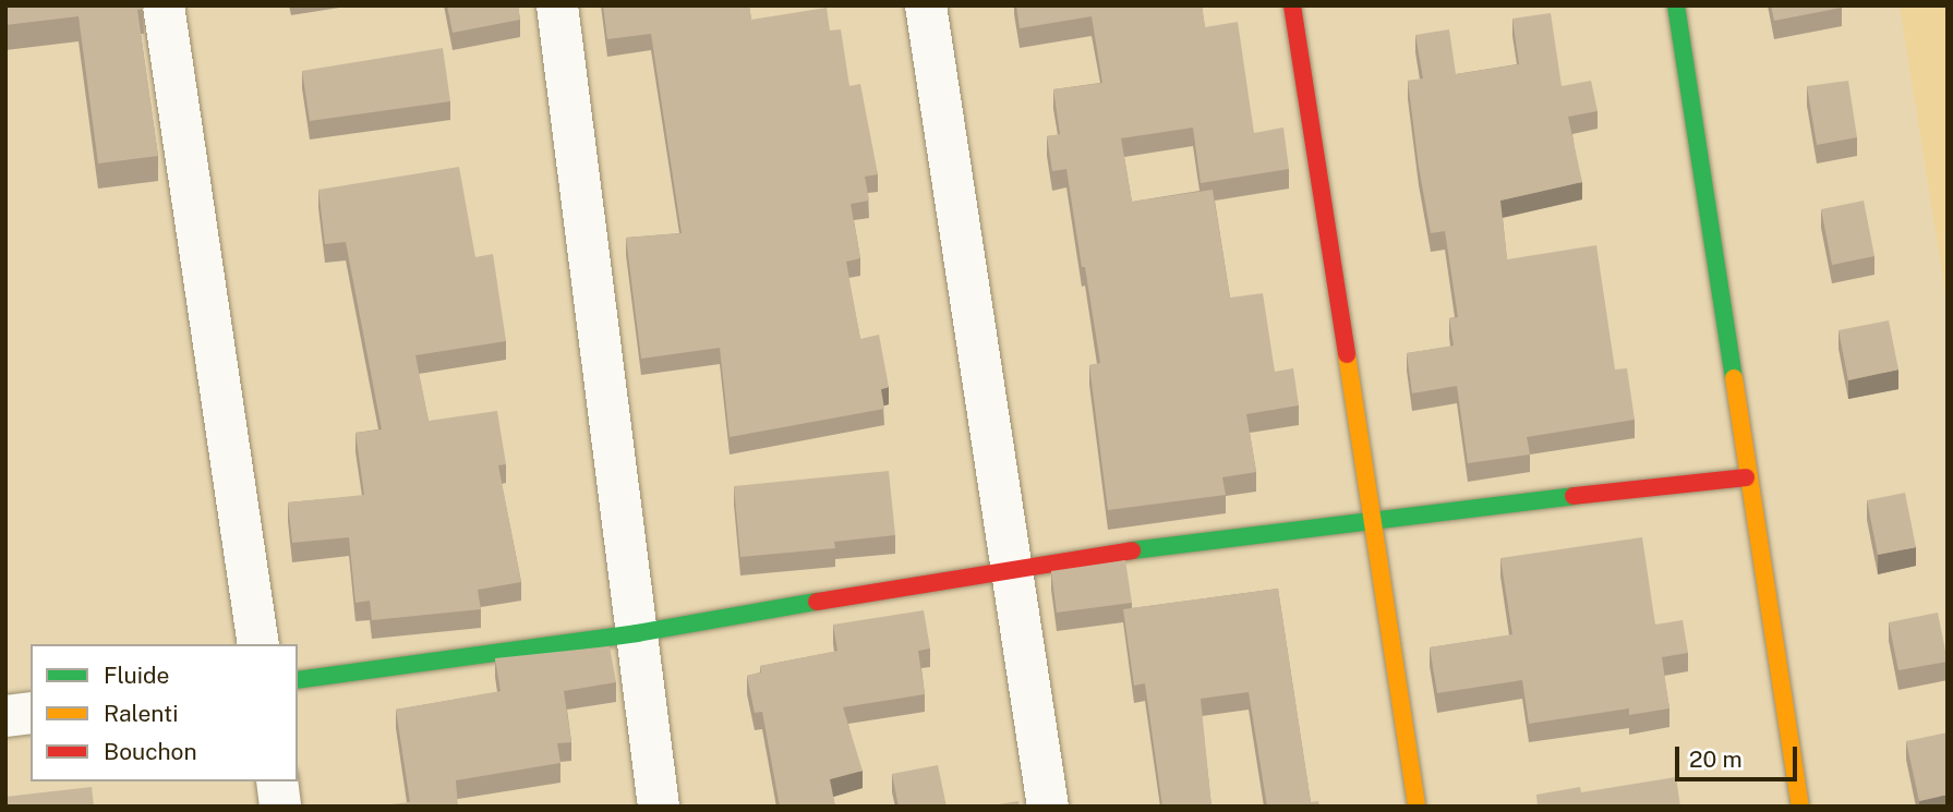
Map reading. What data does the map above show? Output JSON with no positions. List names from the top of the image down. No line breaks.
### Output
{"legend":["Fluide","Ralenti","Bouchon"],"scale_bar":"20 m"}
